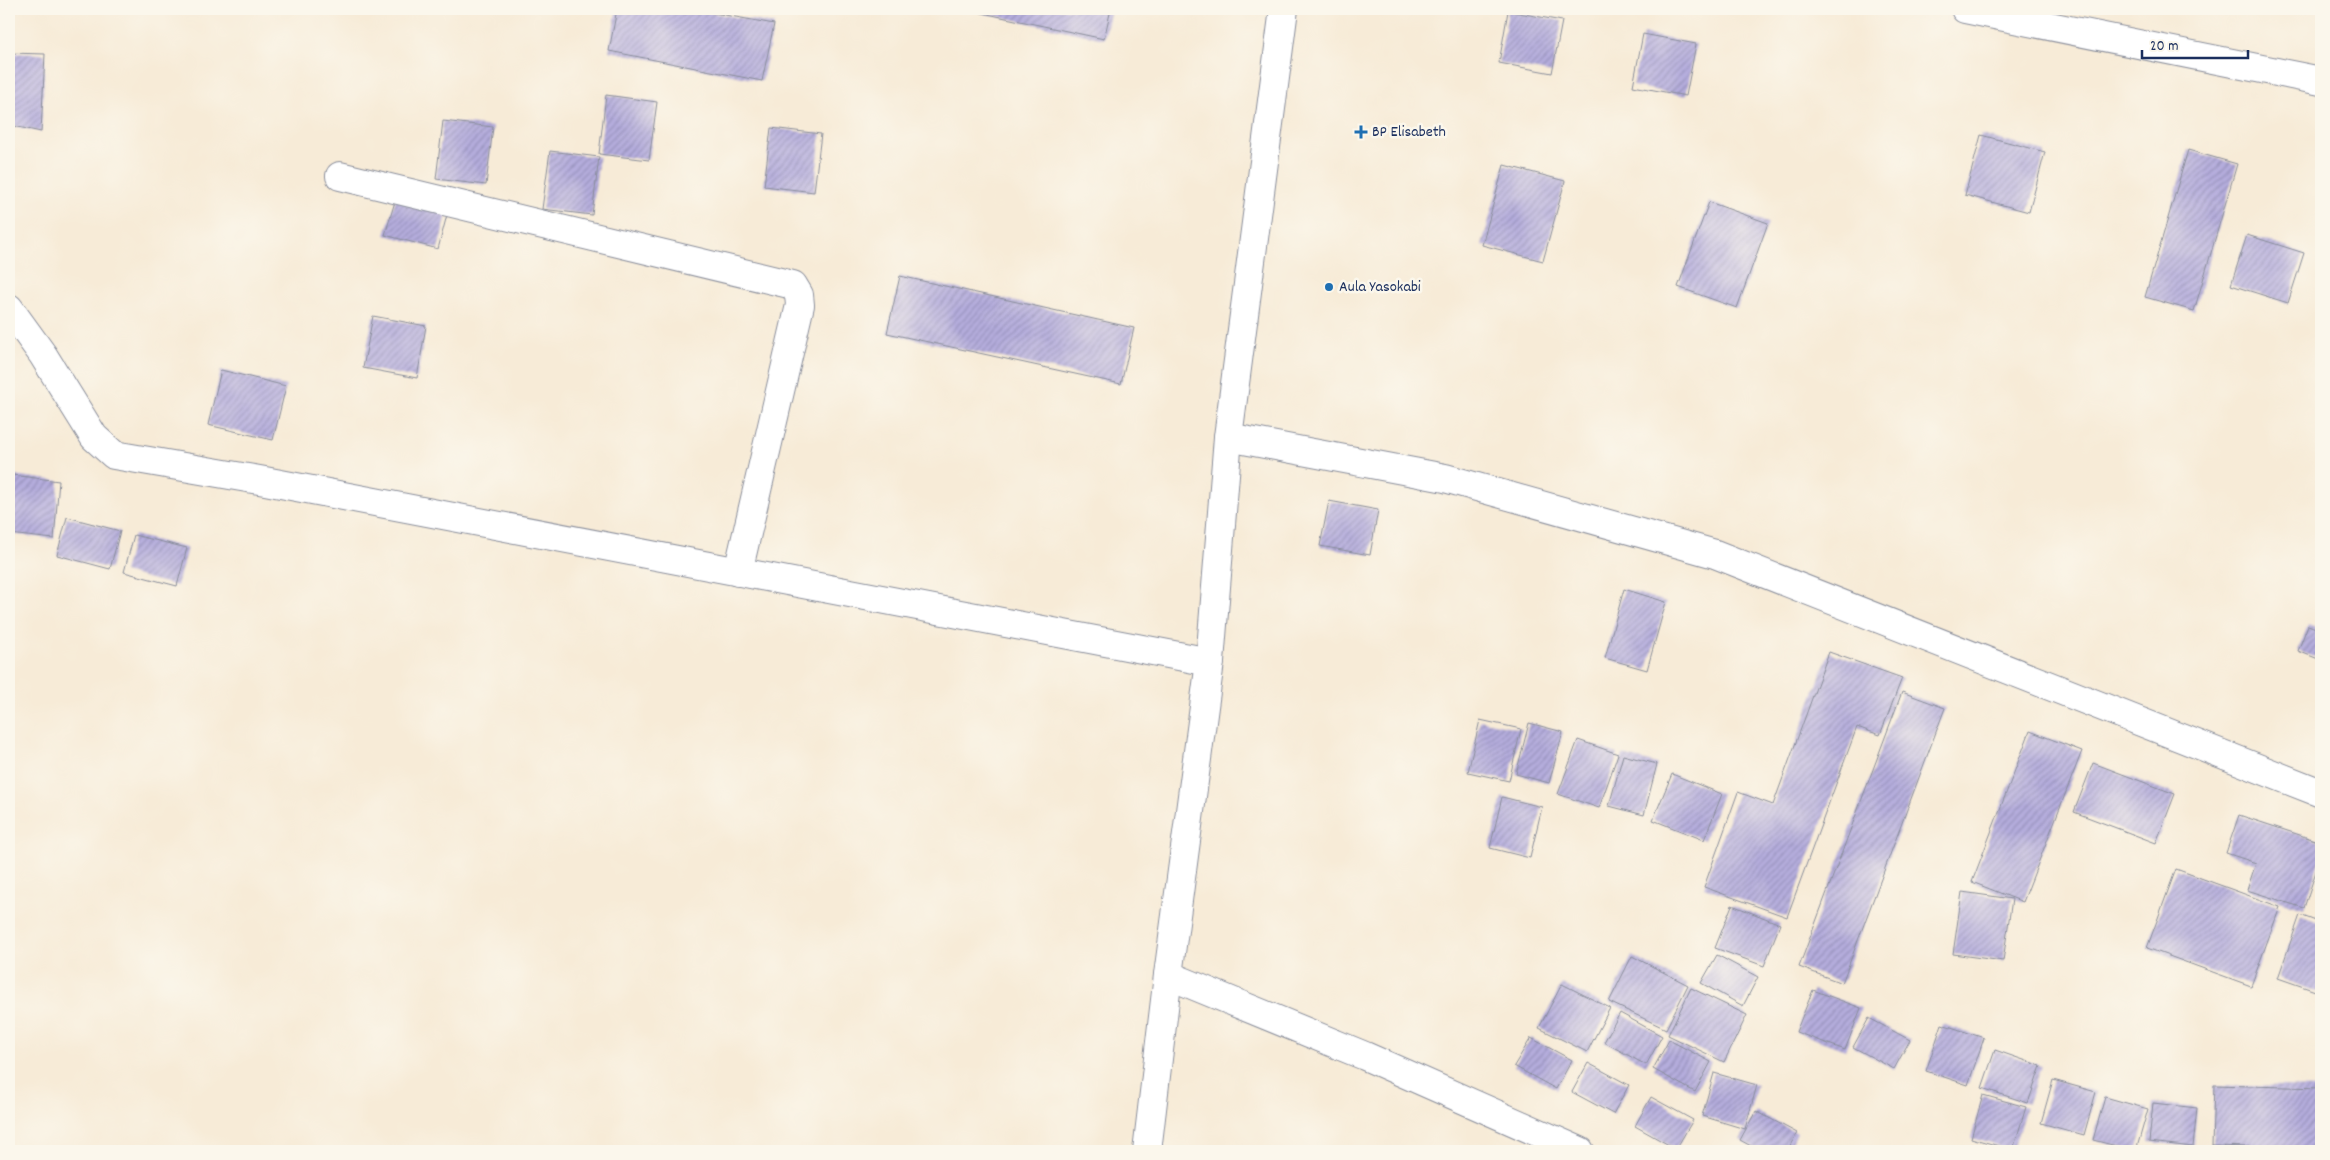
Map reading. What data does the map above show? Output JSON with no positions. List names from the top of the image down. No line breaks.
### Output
{"places":{"health":["BP Elisabeth"],"other":["Aula Yasokabi"]},"scale_bar":"20 m"}
